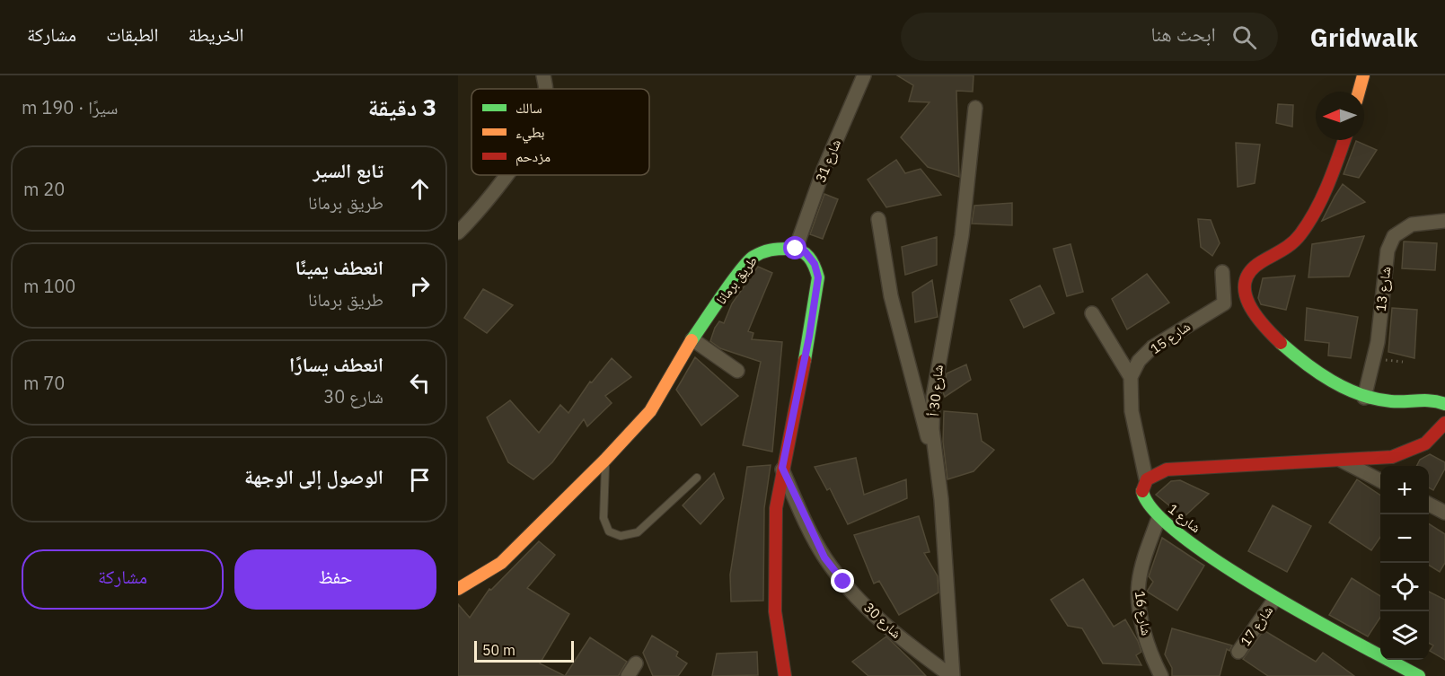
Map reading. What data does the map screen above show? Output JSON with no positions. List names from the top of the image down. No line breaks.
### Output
{"streets":{"street":["شارع 31","طريق برمانا","شارع 13","شارع 15","شارع 30 أ","شارع 1","شارع 16","شارع 30","شارع 17"]},"crossings":[["شارع 31","طريق برمانا"],["شارع 30 أ","شارع 30"],["شارع 1","شارع 16"],["شارع 1","شارع 17"]],"legend":["سالك","بطيء","مزدحم"],"scale_bar":"50 m","north":"left","page":{"header":"Gridwalk","search":"ابحث هنا","nav":["الخريطة","الطبقات","مشاركة"],"heading":["3 دقيقة","سيرًا · 190 m"],"list":[["تابع السير","طريق برمانا","20 m"],["انعطف يمينًا","طريق برمانا","100 m"],["انعطف يسارًا","شارع 30","70 m"],"الوصول إلى الوجهة"],"map_buttons":["+","−"],"buttons":["حفظ","مشاركة"],"scale":"50 m"}}
